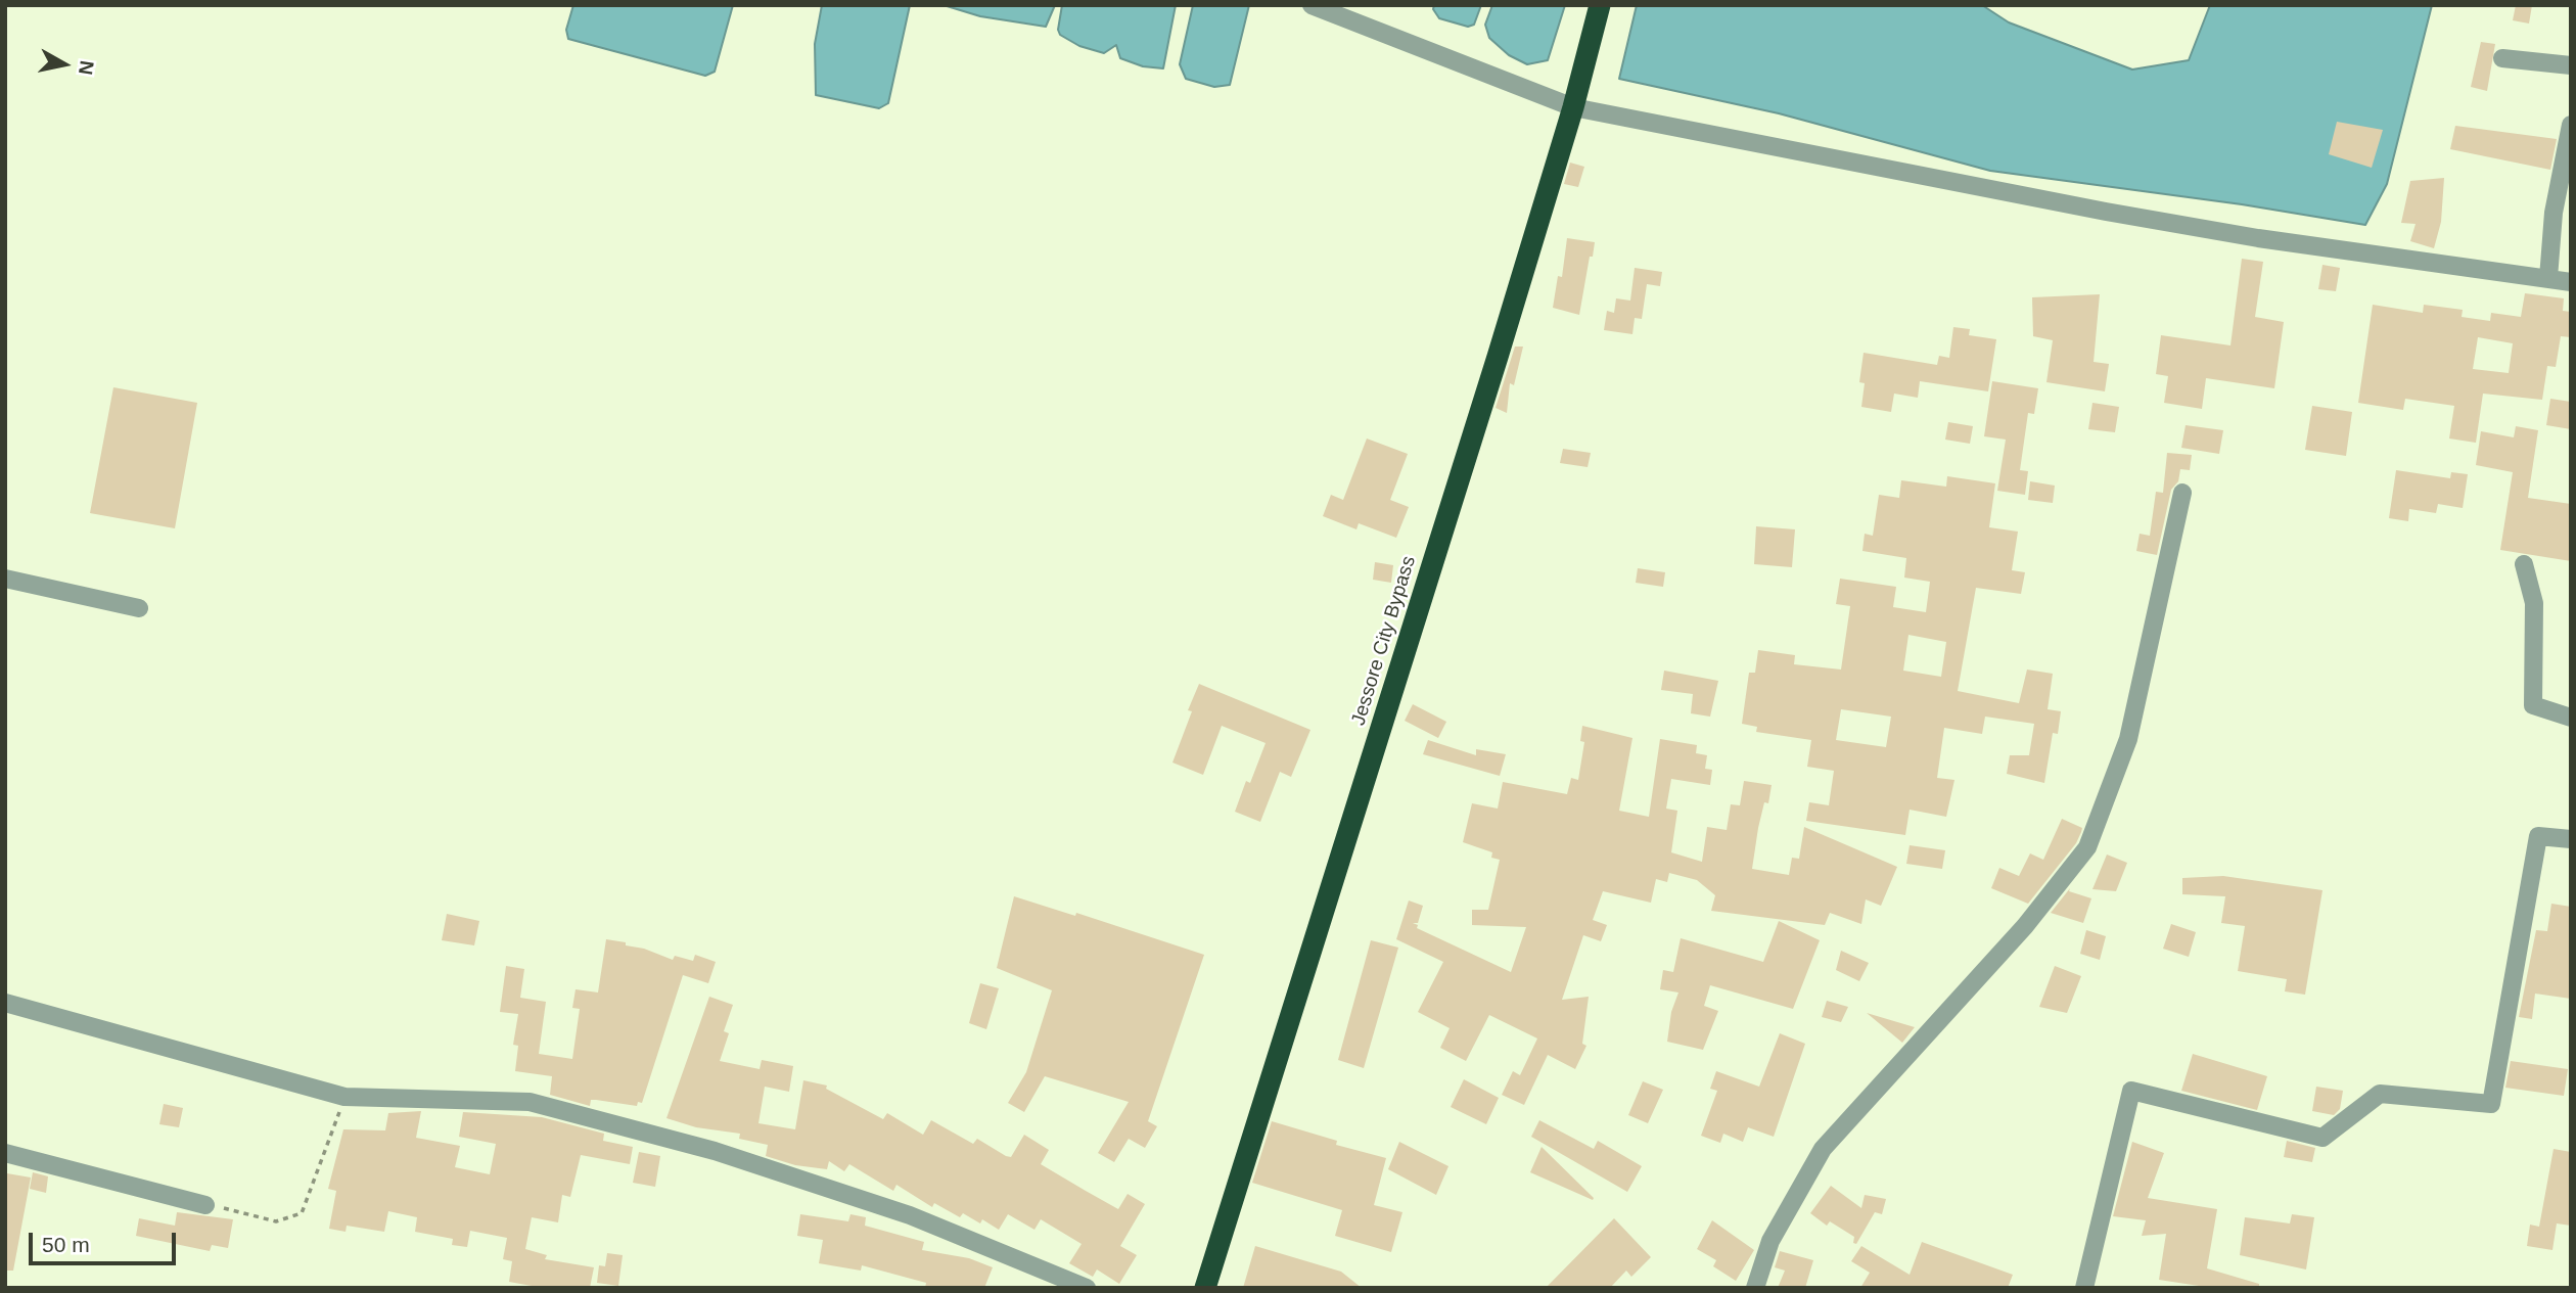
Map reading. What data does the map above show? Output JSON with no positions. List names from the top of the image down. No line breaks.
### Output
{"streets":{"highway":["Jessore City Bypass"]},"scale_bar":"50 m","north":"right"}
